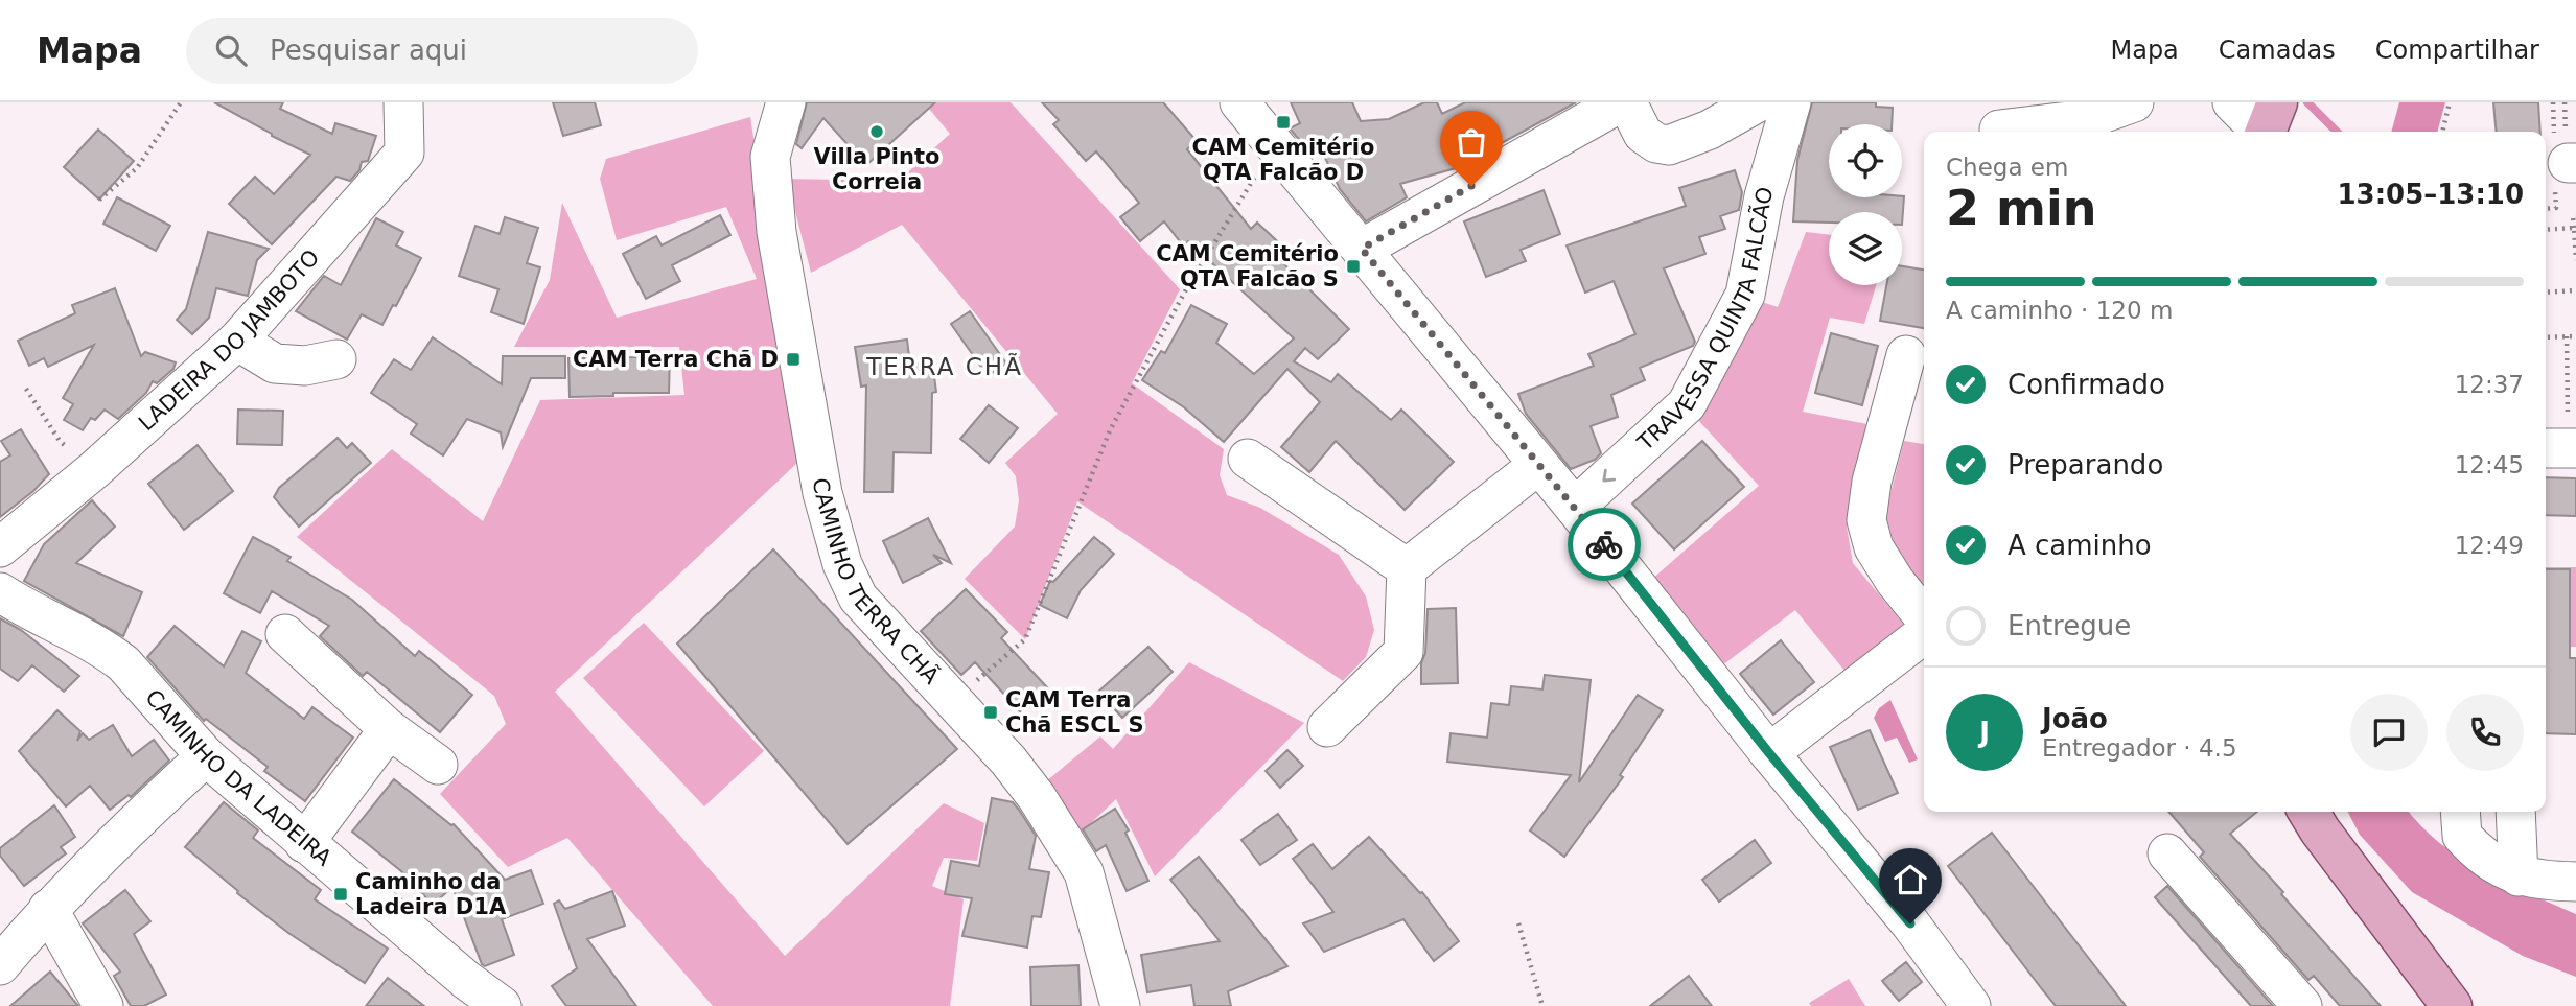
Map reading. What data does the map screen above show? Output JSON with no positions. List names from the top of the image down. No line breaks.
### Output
{"streets":{"street":["TRAVESSA QUINTA FALCÃO","LADEIRA DO JAMBOTO","CAMINHO TERRA CHÃ","CAMINHO DA LADEIRA"]},"districts":["TERRA CHÃ"],"places":{"transit":["CAM Cemitério QTA Falcão D","CAM Cemitério QTA Falcão S","CAM Terra Chã D","CAM Terra Chã ESCL S","Caminho da Ladeira D1A"],"other":["Villa Pinto Correia"]},"page":{"header":"Mapa","search":"Pesquisar aqui","nav":["Mapa","Camadas","Compartilhar"],"heading":["2 min","Chega em","13:05–13:10"],"panel":["João","Entregador · 4.5"],"bar":"A caminho · 120 m","list":[["Confirmado","12:37"],["Preparando","12:45"],["A caminho","12:49"],"Entregue"],"round":"J"}}
